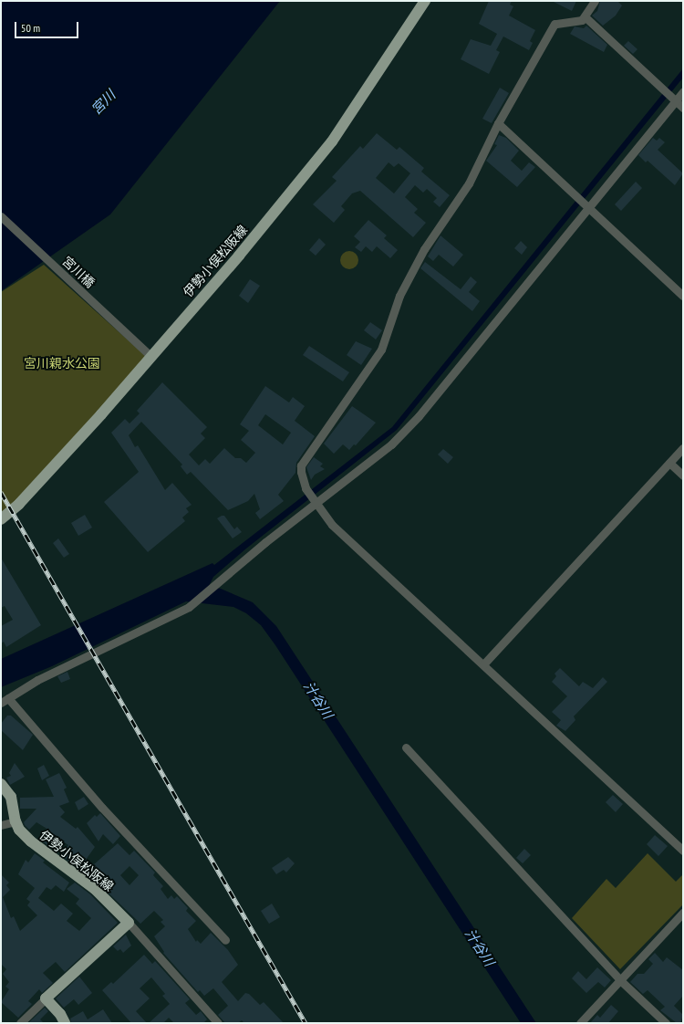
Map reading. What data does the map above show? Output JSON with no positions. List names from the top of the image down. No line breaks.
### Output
{"streets":{"main road":["伊勢小俣松阪線"],"street":["宮川橋"]},"crossings":[["伊勢小俣松阪線","宮川橋"]],"water":["宮川","汁谷川"],"parks":["宮川親水公園"],"scale_bar":"50 m"}
